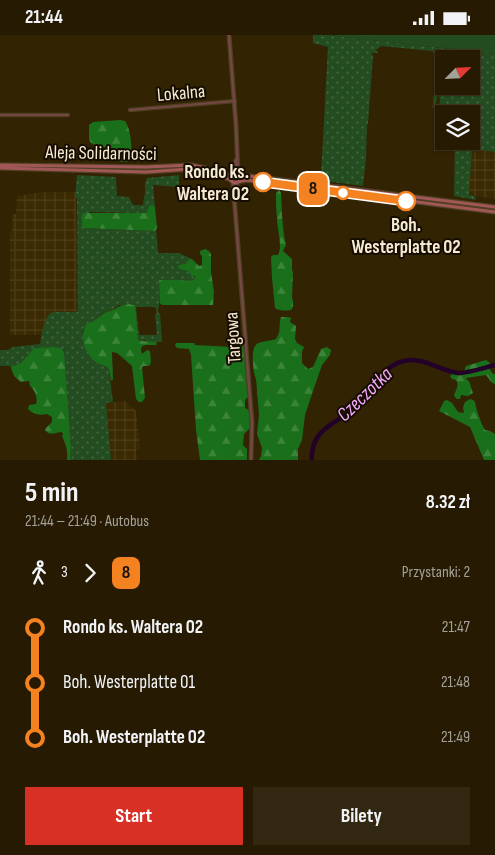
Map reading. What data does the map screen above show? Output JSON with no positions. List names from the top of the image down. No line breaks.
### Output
{"streets":{"main road":["Aleja Solidarności"],"street":["Lokalna","Targowa"]},"water":["Czeczotka"],"places":["Rondo ks. Waltera 02","Boh. Westerplatte 02"],"lines":["bus line 8"],"north":"top right","page":{"status":"21:44","on_map":"8","heading":["5 min","21:44 – 21:49 · Autobus","8.32 zł"],"legs":["3","8","Przystanki: 2"],"list":[{"name":"Rondo ks. Waltera 02","value":"21:47"},{"name":"Boh. Westerplatte 01","value":"21:48"},{"name":"Boh. Westerplatte 02","value":"21:49"}],"buttons":["Start","Bilety"]}}
